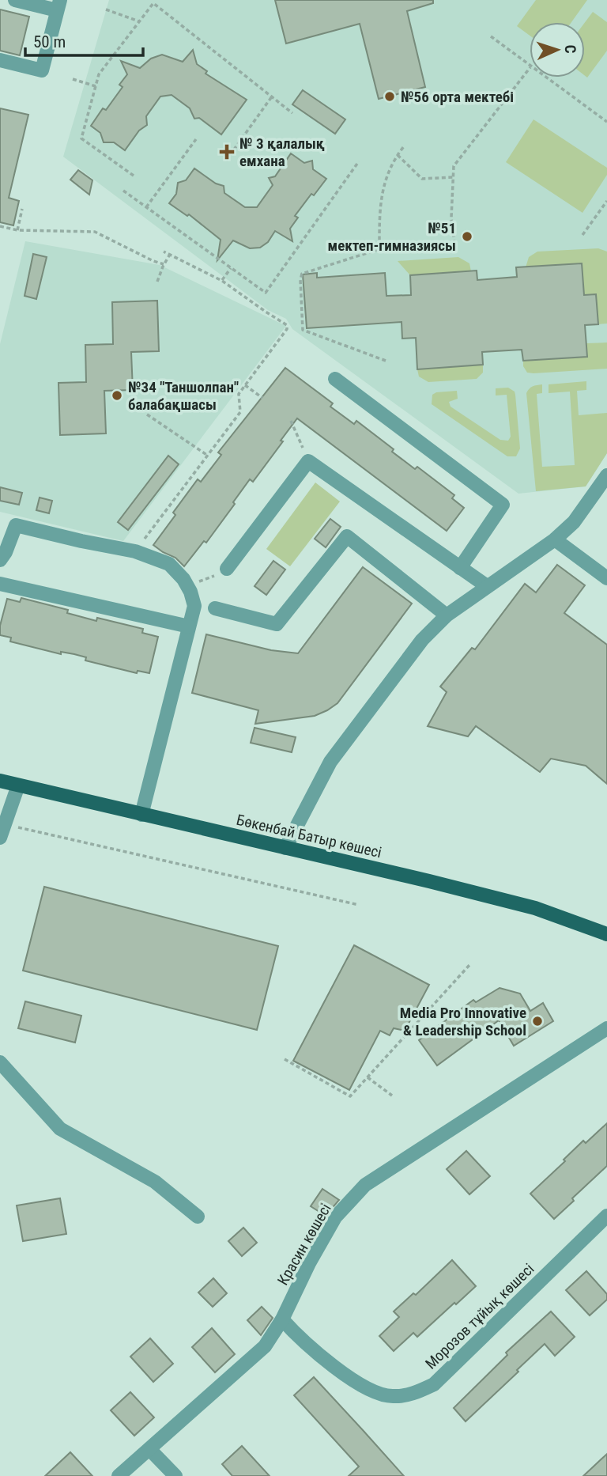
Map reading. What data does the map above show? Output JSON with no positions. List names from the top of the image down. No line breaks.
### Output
{"streets":{"main road":["Бөкенбай Батыр көшесі"],"street":["Красин көшесі","Морозов тұйық көшесі"]},"crossings":[["Красин көшесі","Морозов тұйық көшесі"]],"places":{"other":["№56 орта мектебі","№51 мектеп-гимназиясы","№34 \"Таншолпан\" балабақшасы","Media Pro Innovative & Leadership School"],"health":["№ 3 қалалық емхана"]},"scale_bar":"50 m","north":"right"}
